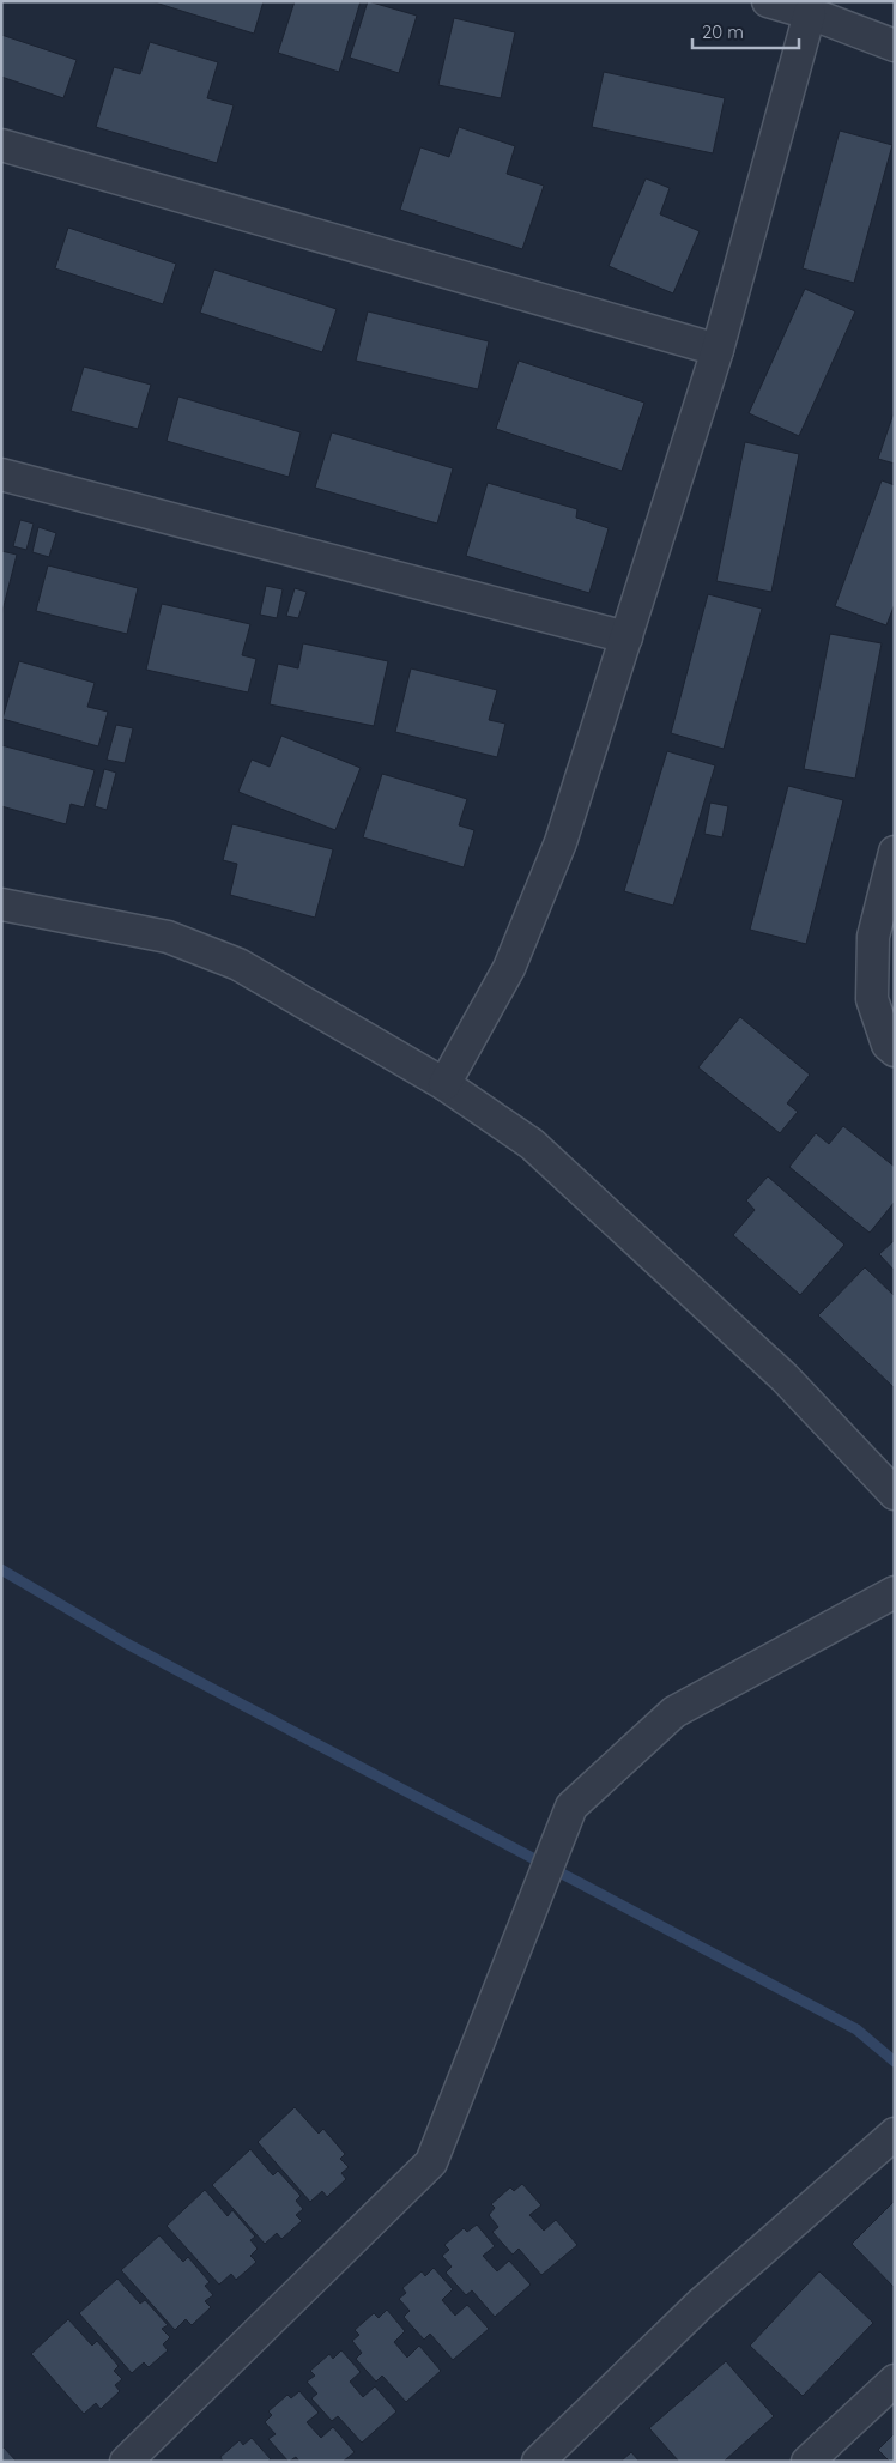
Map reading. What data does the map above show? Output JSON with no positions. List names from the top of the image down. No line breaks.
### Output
{"scale_bar":"20 m"}
